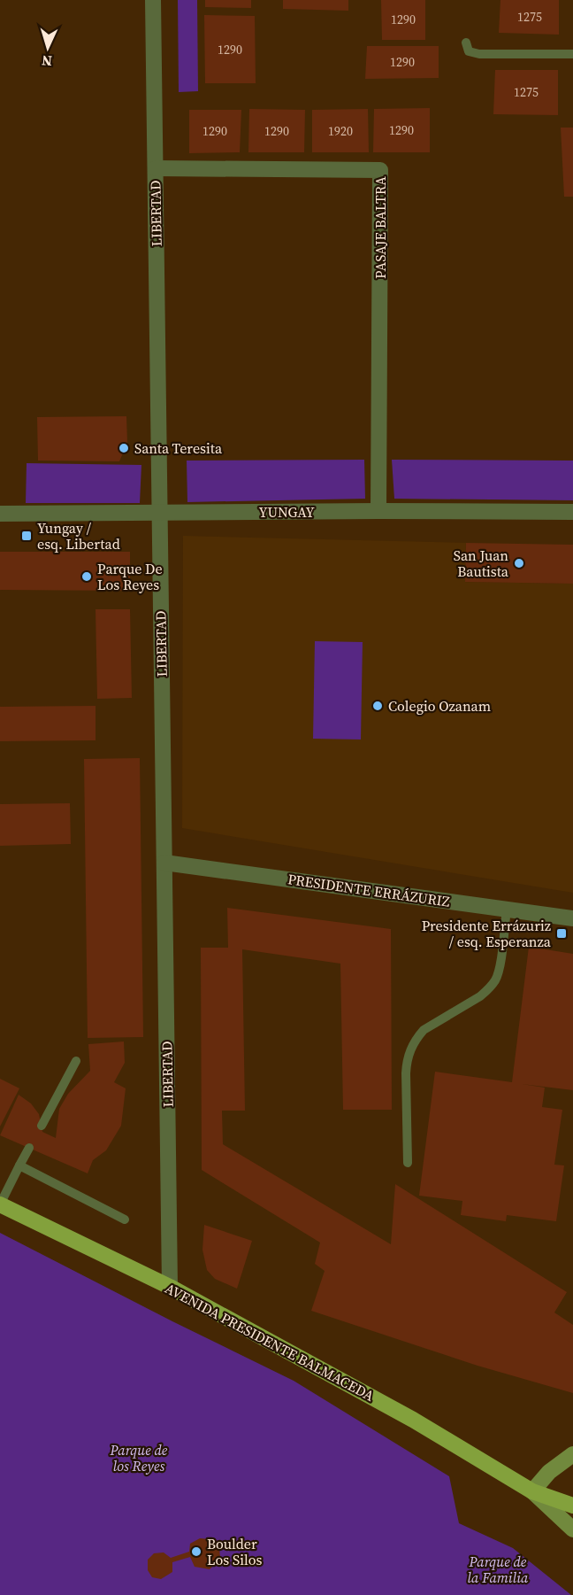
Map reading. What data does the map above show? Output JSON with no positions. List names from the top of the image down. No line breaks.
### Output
{"streets":{"main road":["AVENIDA PRESIDENTE BALMACEDA"],"street":["LIBERTAD","PASAJE BALTRA","YUNGAY","PRESIDENTE ERRÁZURIZ"]},"crossings":[["LIBERTAD","PASAJE BALTRA"],["LIBERTAD","YUNGAY"],["LIBERTAD","PRESIDENTE ERRÁZURIZ"],["LIBERTAD","AVENIDA PRESIDENTE BALMACEDA"],["PASAJE BALTRA","YUNGAY"]],"parks":["Parque de los Reyes","Parque de la Familia"],"places":{"other":["Santa Teresita","San Juan Bautista","Parque De Los Reyes","Colegio Ozanam","Boulder Los Silos"],"transit":["Yungay / esq. Libertad","Presidente Errázuriz / esq. Esperanza"]},"house_numbers":["1275","1290","1290","1290","1275","1290","1290","1290","1920"],"north":"bottom"}
